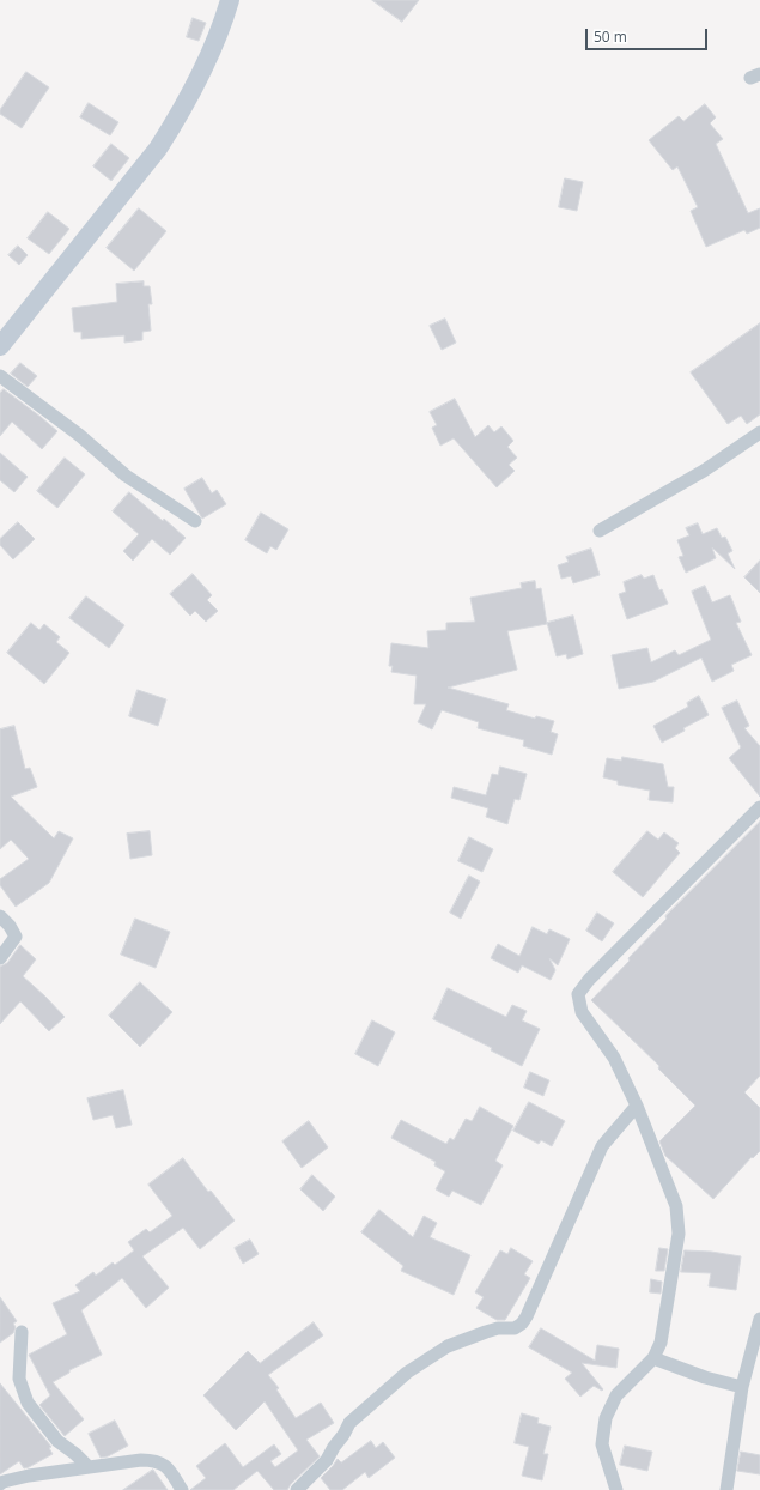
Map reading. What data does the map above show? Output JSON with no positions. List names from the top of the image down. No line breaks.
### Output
{"scale_bar":"50 m"}
